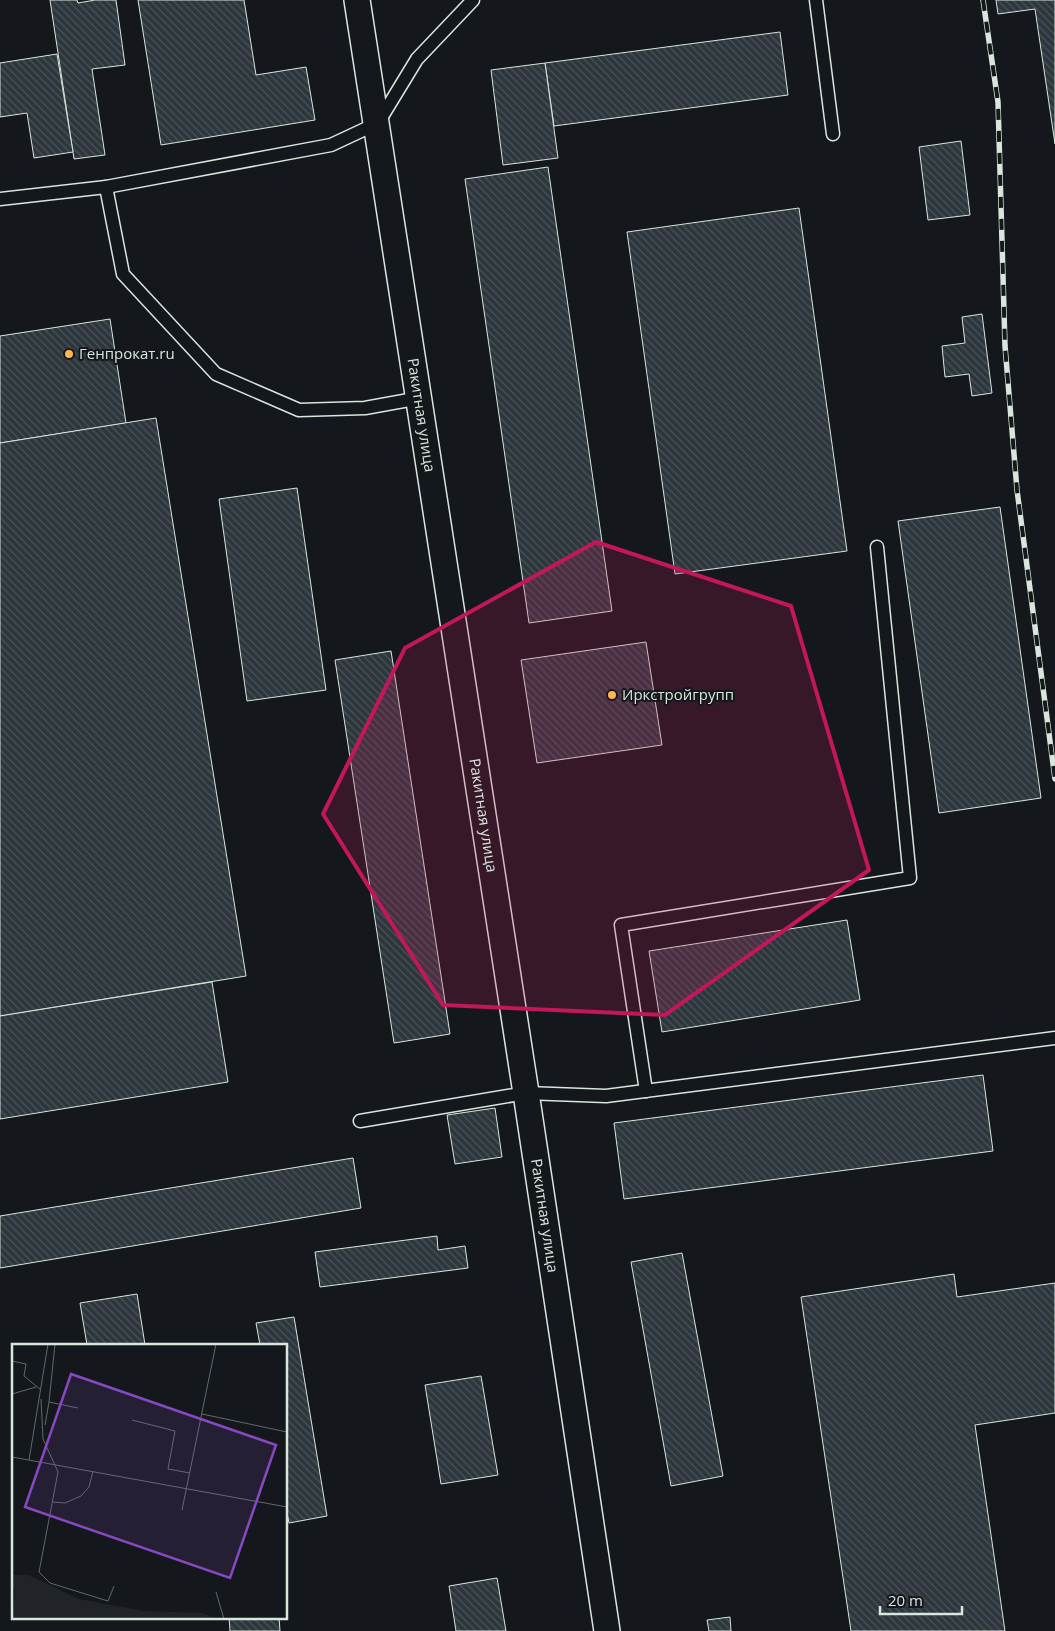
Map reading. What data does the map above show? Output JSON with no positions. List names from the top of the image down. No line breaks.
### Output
{"streets":{"street":["Ракитная улица"]},"places":["Генпрокат.ru","Иркстройгрупп"],"scale_bar":"20 m"}
